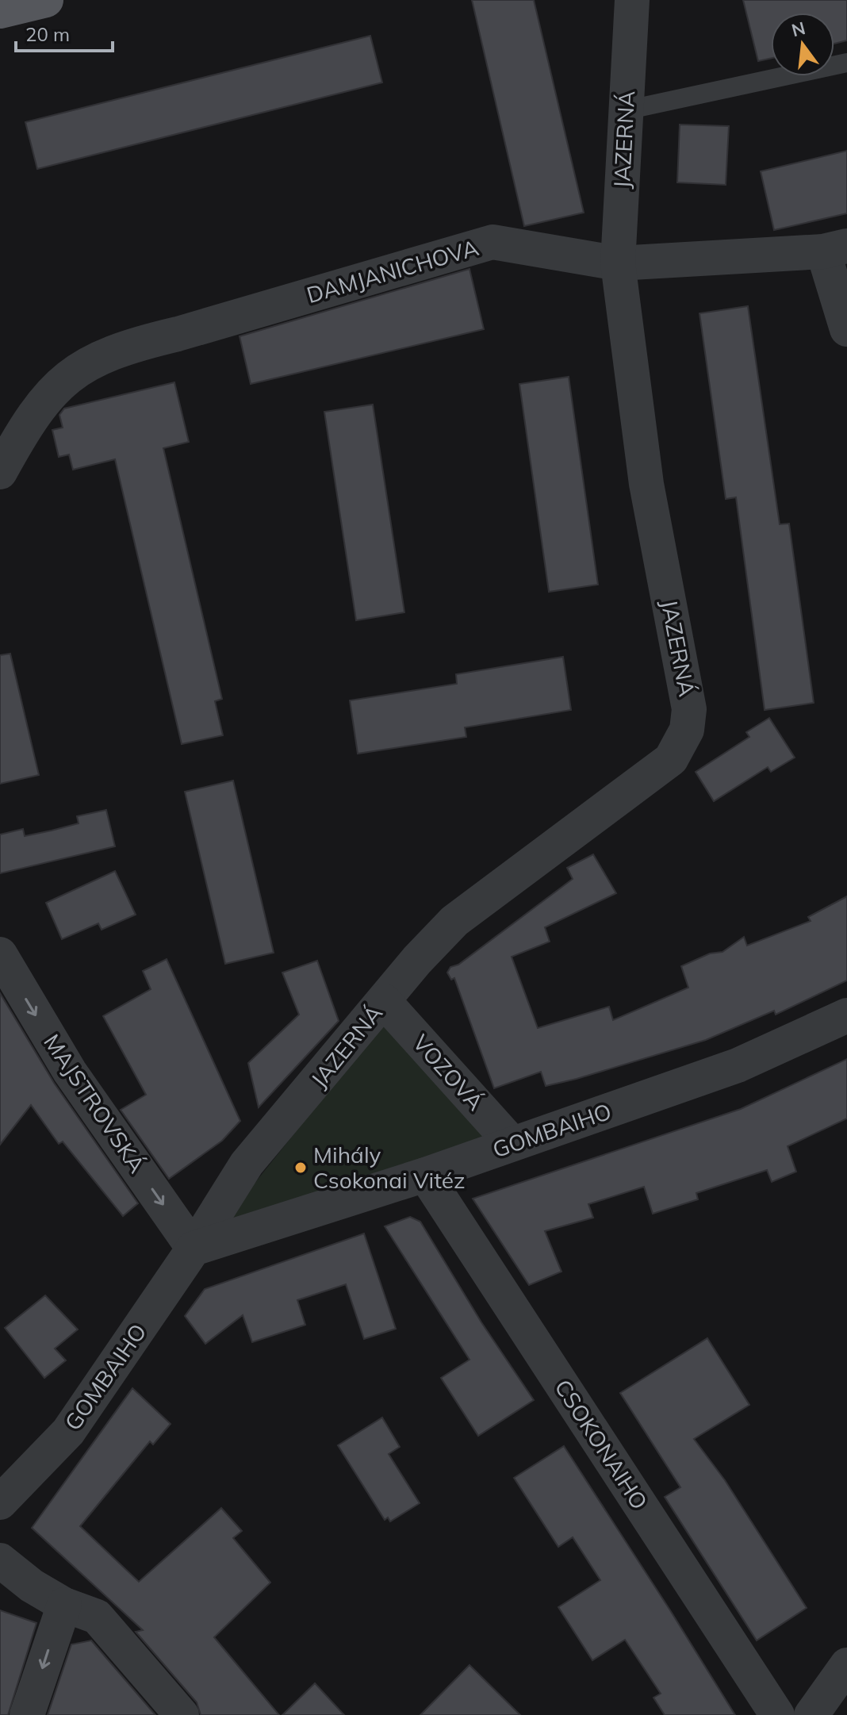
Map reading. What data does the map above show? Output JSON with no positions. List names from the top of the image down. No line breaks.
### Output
{"streets":{"street":["JAZERNÁ","DAMJANICHOVA","VOZOVÁ","MAJSTROVSKÁ","GOMBAIHO","CSOKONAIHO"]},"crossings":[["JAZERNÁ","DAMJANICHOVA"],["JAZERNÁ","VOZOVÁ"],["JAZERNÁ","MAJSTROVSKÁ"],["JAZERNÁ","GOMBAIHO"],["VOZOVÁ","GOMBAIHO"],["MAJSTROVSKÁ","GOMBAIHO"],["GOMBAIHO","CSOKONAIHO"]],"one_way":["MAJSTROVSKÁ"],"places":["Mihály Csokonai Vitéz"],"scale_bar":"20 m","north":"top"}
